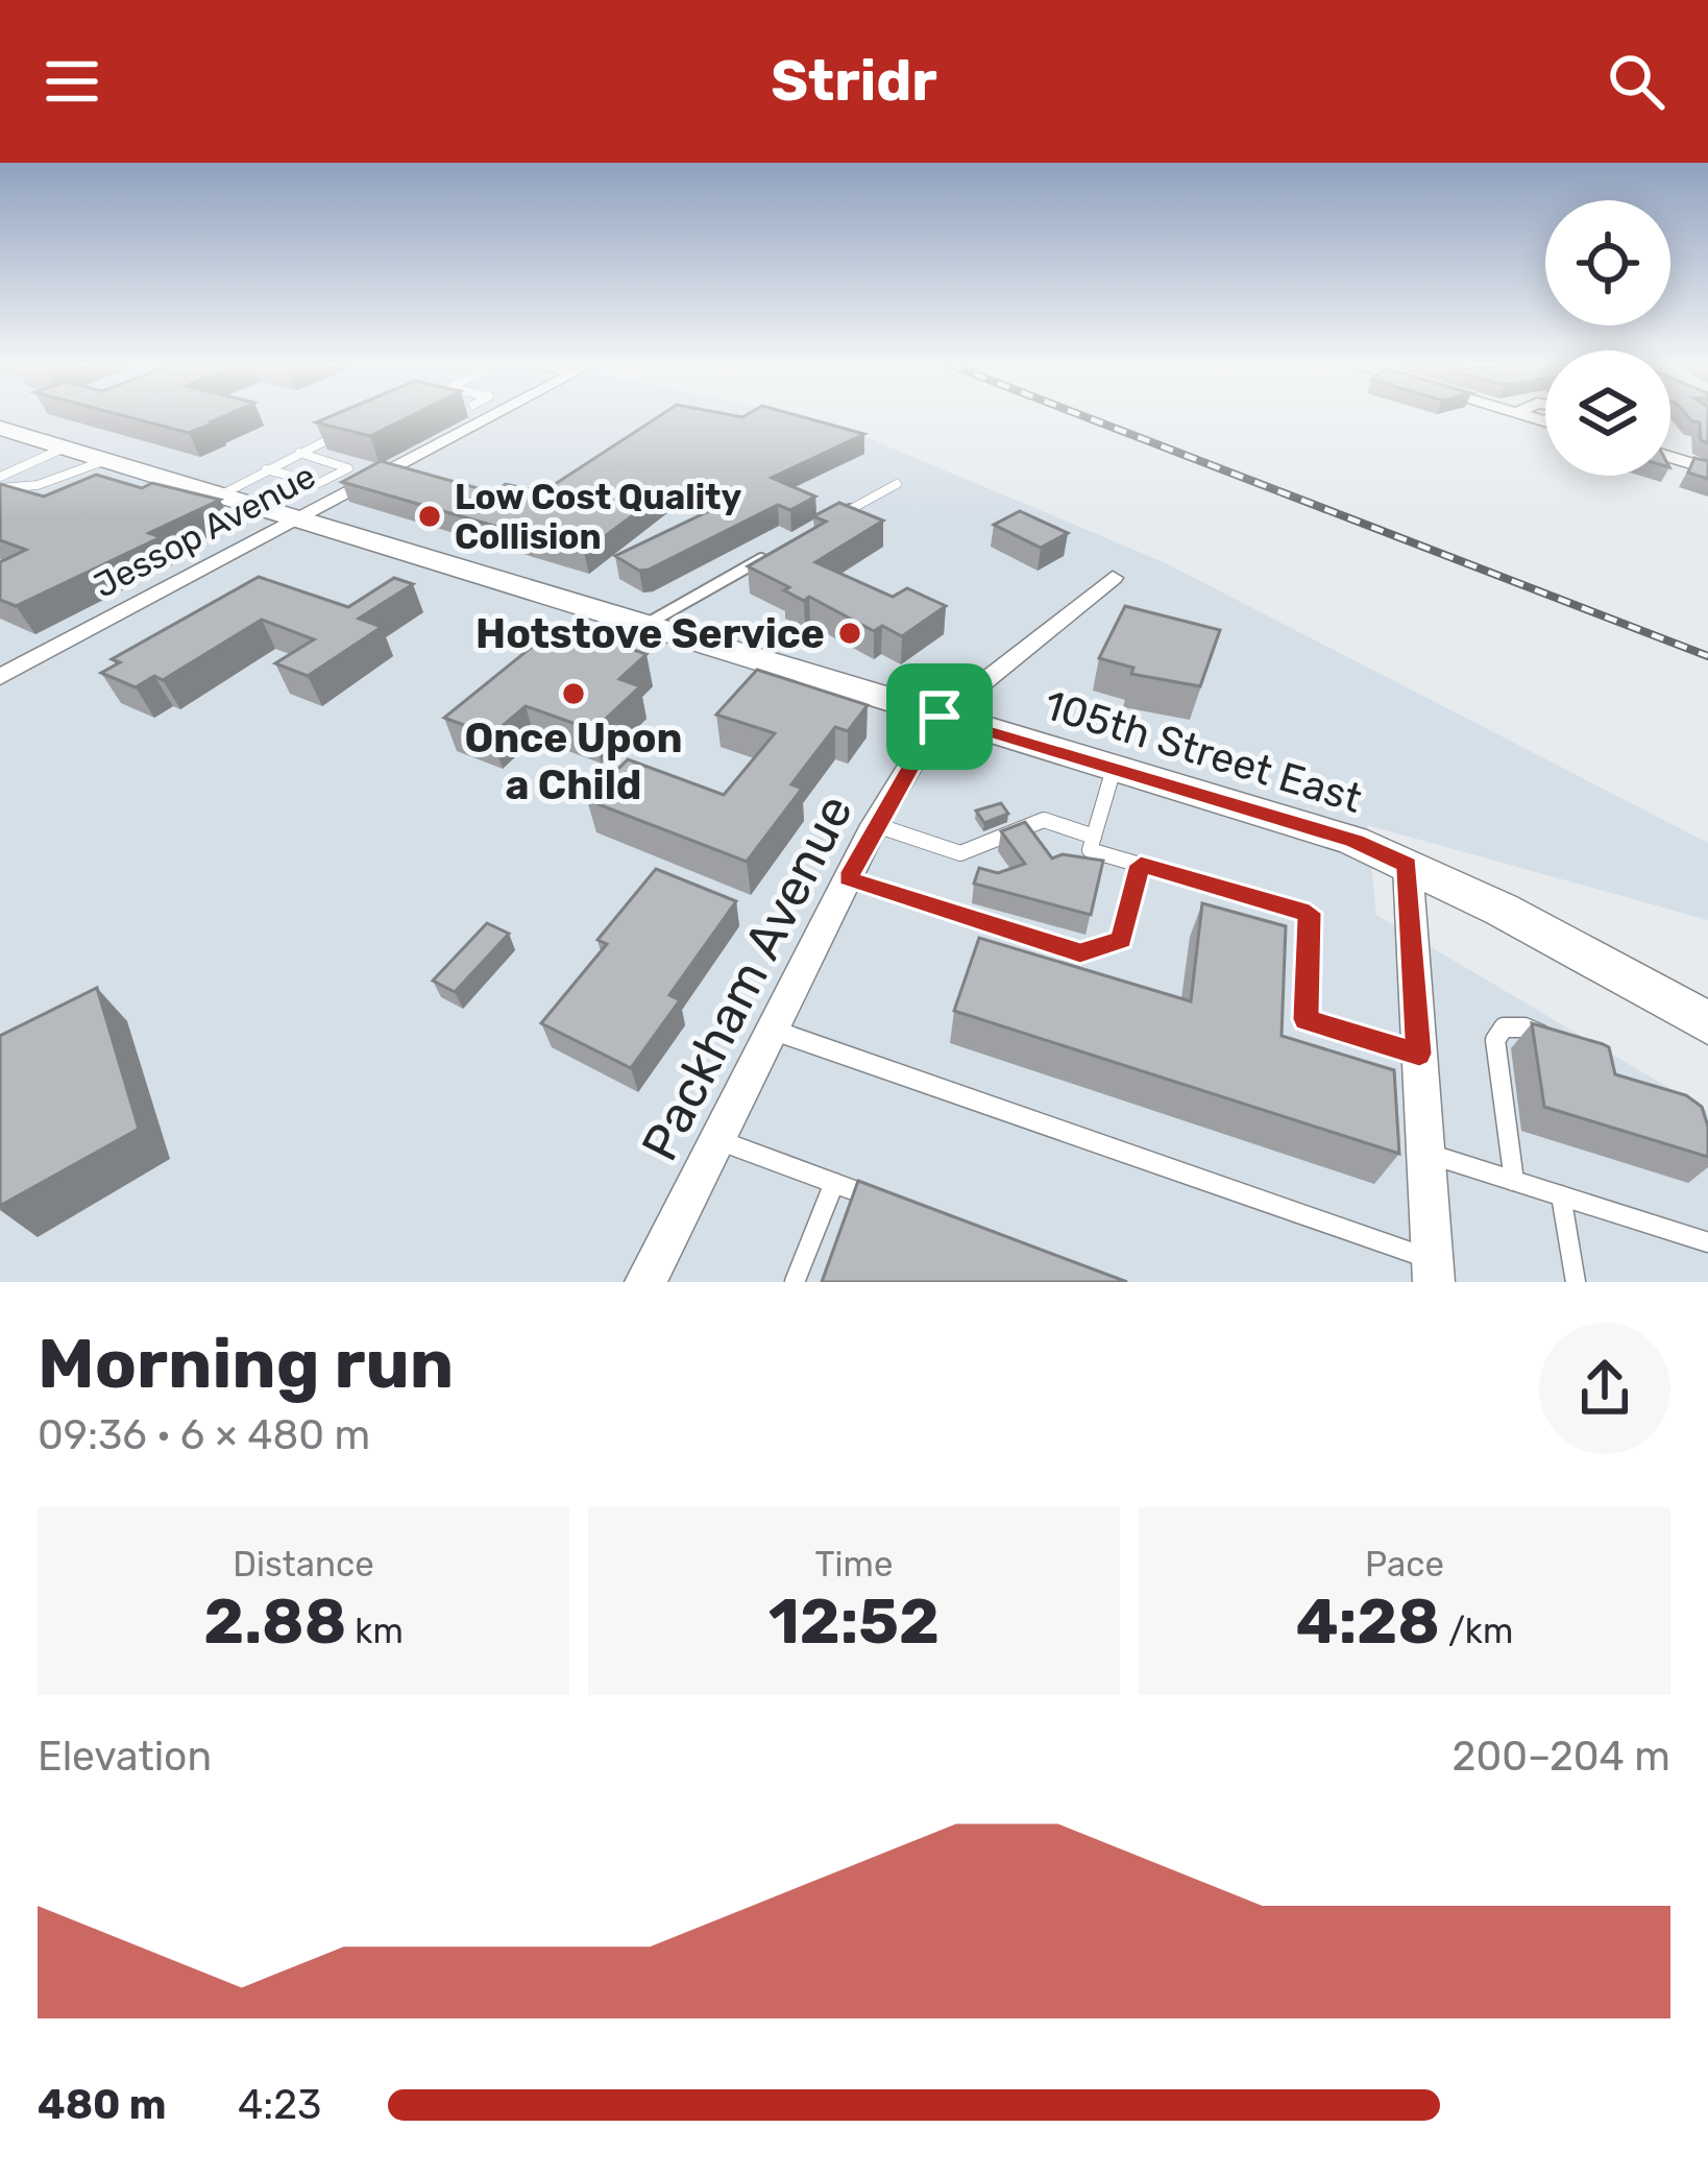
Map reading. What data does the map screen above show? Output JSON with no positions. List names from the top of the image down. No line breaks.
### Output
{"streets":{"street":["Jessop Avenue","105th Street East","Packham Avenue"]},"crossings":[["Jessop Avenue","105th Street East"],["105th Street East","Packham Avenue"]],"places":["Low Cost Quality Collision","Hotstove Service","Once Upon a Child"],"page":{"header":"Stridr","heading":["Morning run","09:36 · 6 × 480 m"],"stats":[["Distance","2.88 km"],["Time","12:52"],["Pace","4:28 /km"]],"chart":["Elevation","200–204 m"],"list":[{"name":"480 m","note":"4:23"}]}}
